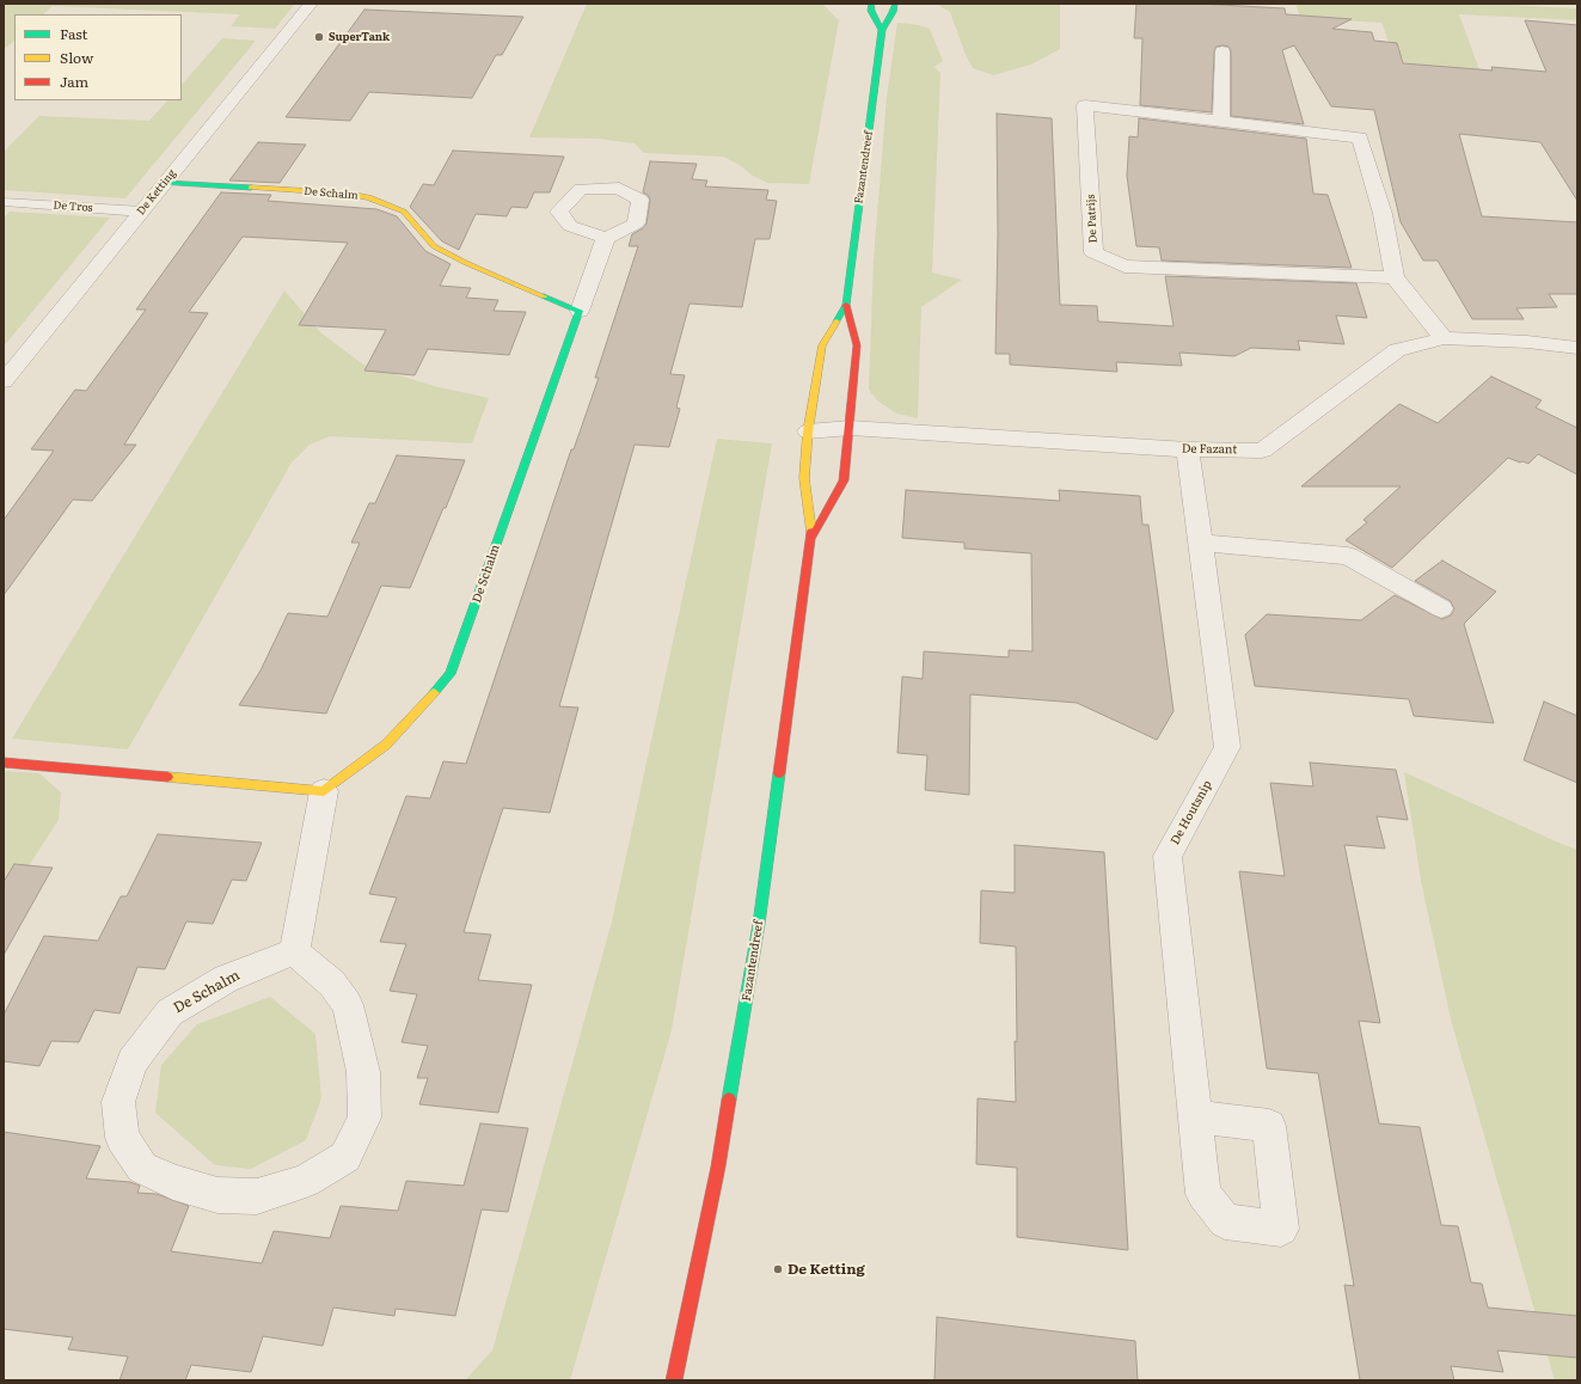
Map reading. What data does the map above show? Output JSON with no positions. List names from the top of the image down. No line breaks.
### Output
{"streets":{"street":["Fazantendreef","De Ketting","De Schalm","De Patrijs","De Fazant","De Houtsnip"],"lane":["De Tros"]},"crossings":[["Fazantendreef","De Fazant"],["De Ketting","De Schalm"],["De Ketting","De Tros"],["De Patrijs","De Fazant"],["De Fazant","De Houtsnip"]],"places":["SuperTank","De Ketting"],"legend":["Fast","Slow","Jam"]}
